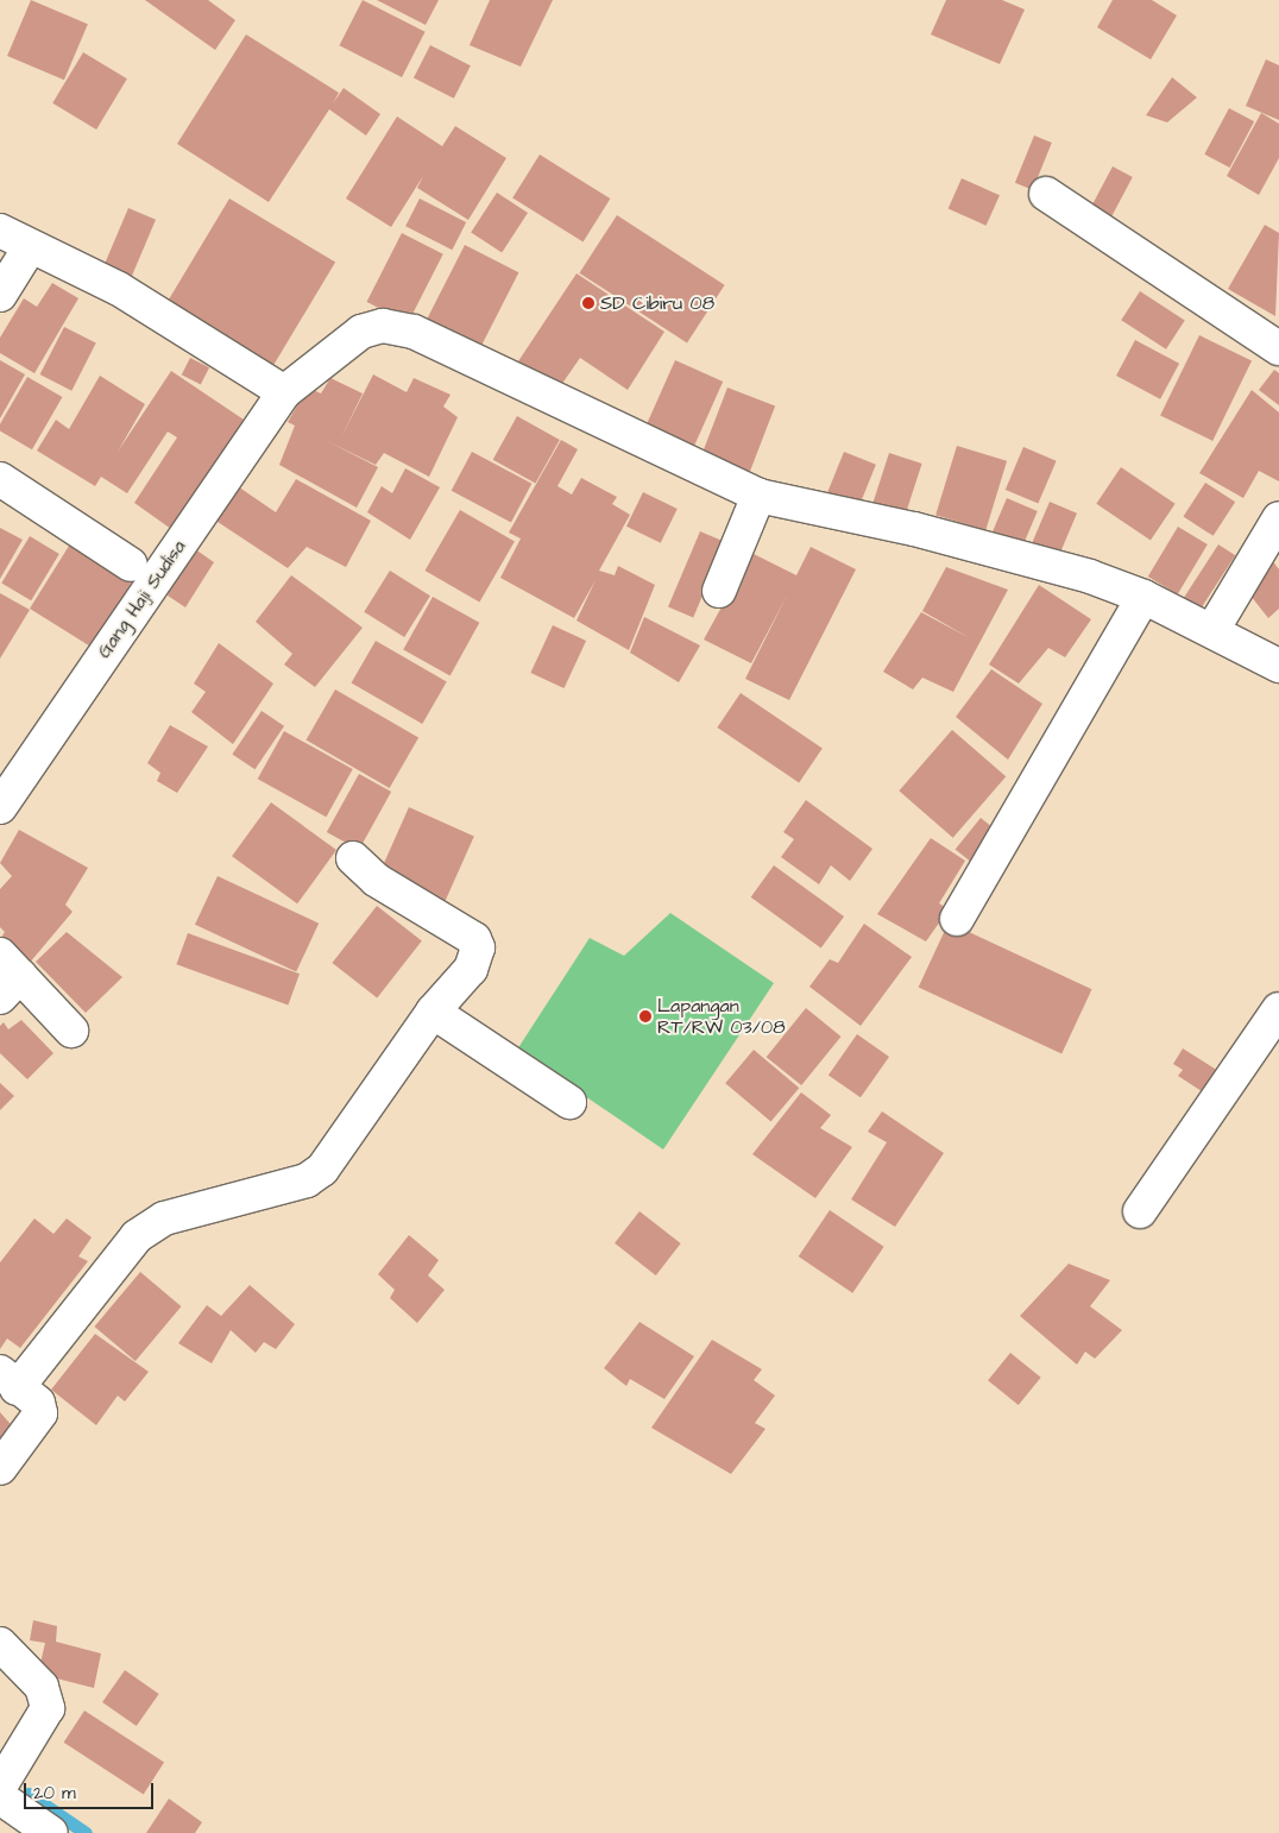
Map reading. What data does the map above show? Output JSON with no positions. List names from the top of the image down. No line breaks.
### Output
{"streets":{"street":["Gang Haji Sudisa"]},"places":["SD Cibiru 08","Lapangan RT/RW 03/08"],"scale_bar":"20 m"}
